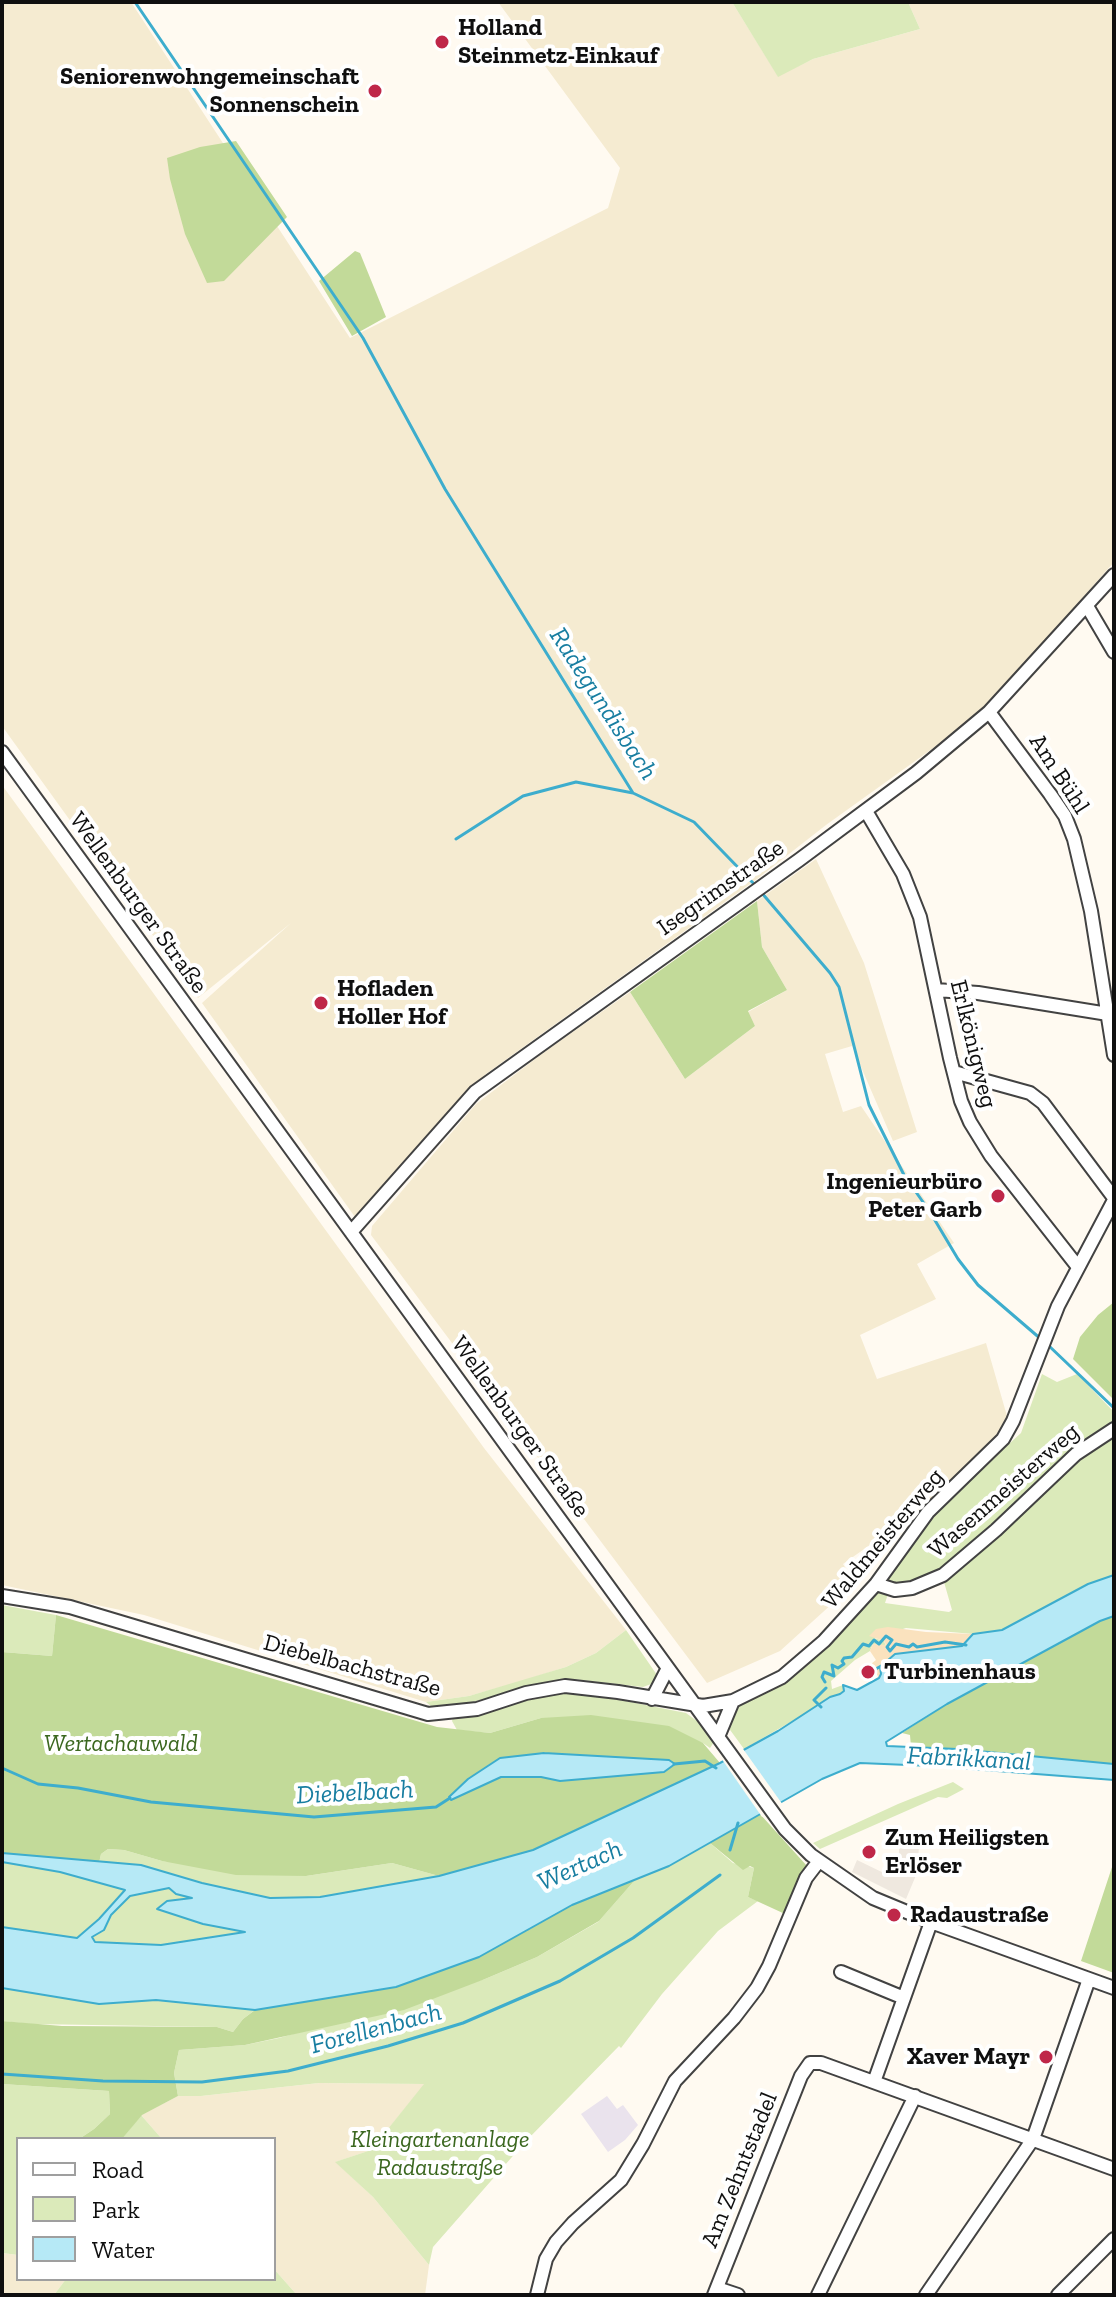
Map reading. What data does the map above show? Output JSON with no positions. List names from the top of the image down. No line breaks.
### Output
{"streets":{"street":["Am Bühl","Isegrimstraße","Wellenburger Straße","Erlkönigweg","Wasenmeisterweg","Waldmeisterweg","Diebelbachstraße","Am Zehntstadel"]},"crossings":[["Am Bühl","Isegrimstraße"],["Isegrimstraße","Wellenburger Straße"],["Isegrimstraße","Erlkönigweg"],["Wellenburger Straße","Waldmeisterweg"],["Wellenburger Straße","Diebelbachstraße"],["Erlkönigweg","Waldmeisterweg"],["Wasenmeisterweg","Waldmeisterweg"],["Waldmeisterweg","Diebelbachstraße"]],"water":["Radegundisbach","Fabrikkanal","Diebelbach","Wertach","Forellenbach"],"parks":["Wertachauwald","Kleingartenanlage Radaustraße"],"places":["Holland Steinmetz-Einkauf","Seniorenwohngemeinschaft Sonnenschein","Hofladen Holler Hof","Ingenieurbüro Peter Garb","Turbinenhaus","Zum Heiligsten Erlöser","Radaustraße","Xaver Mayr"],"legend":["Road","Park","Water"]}
